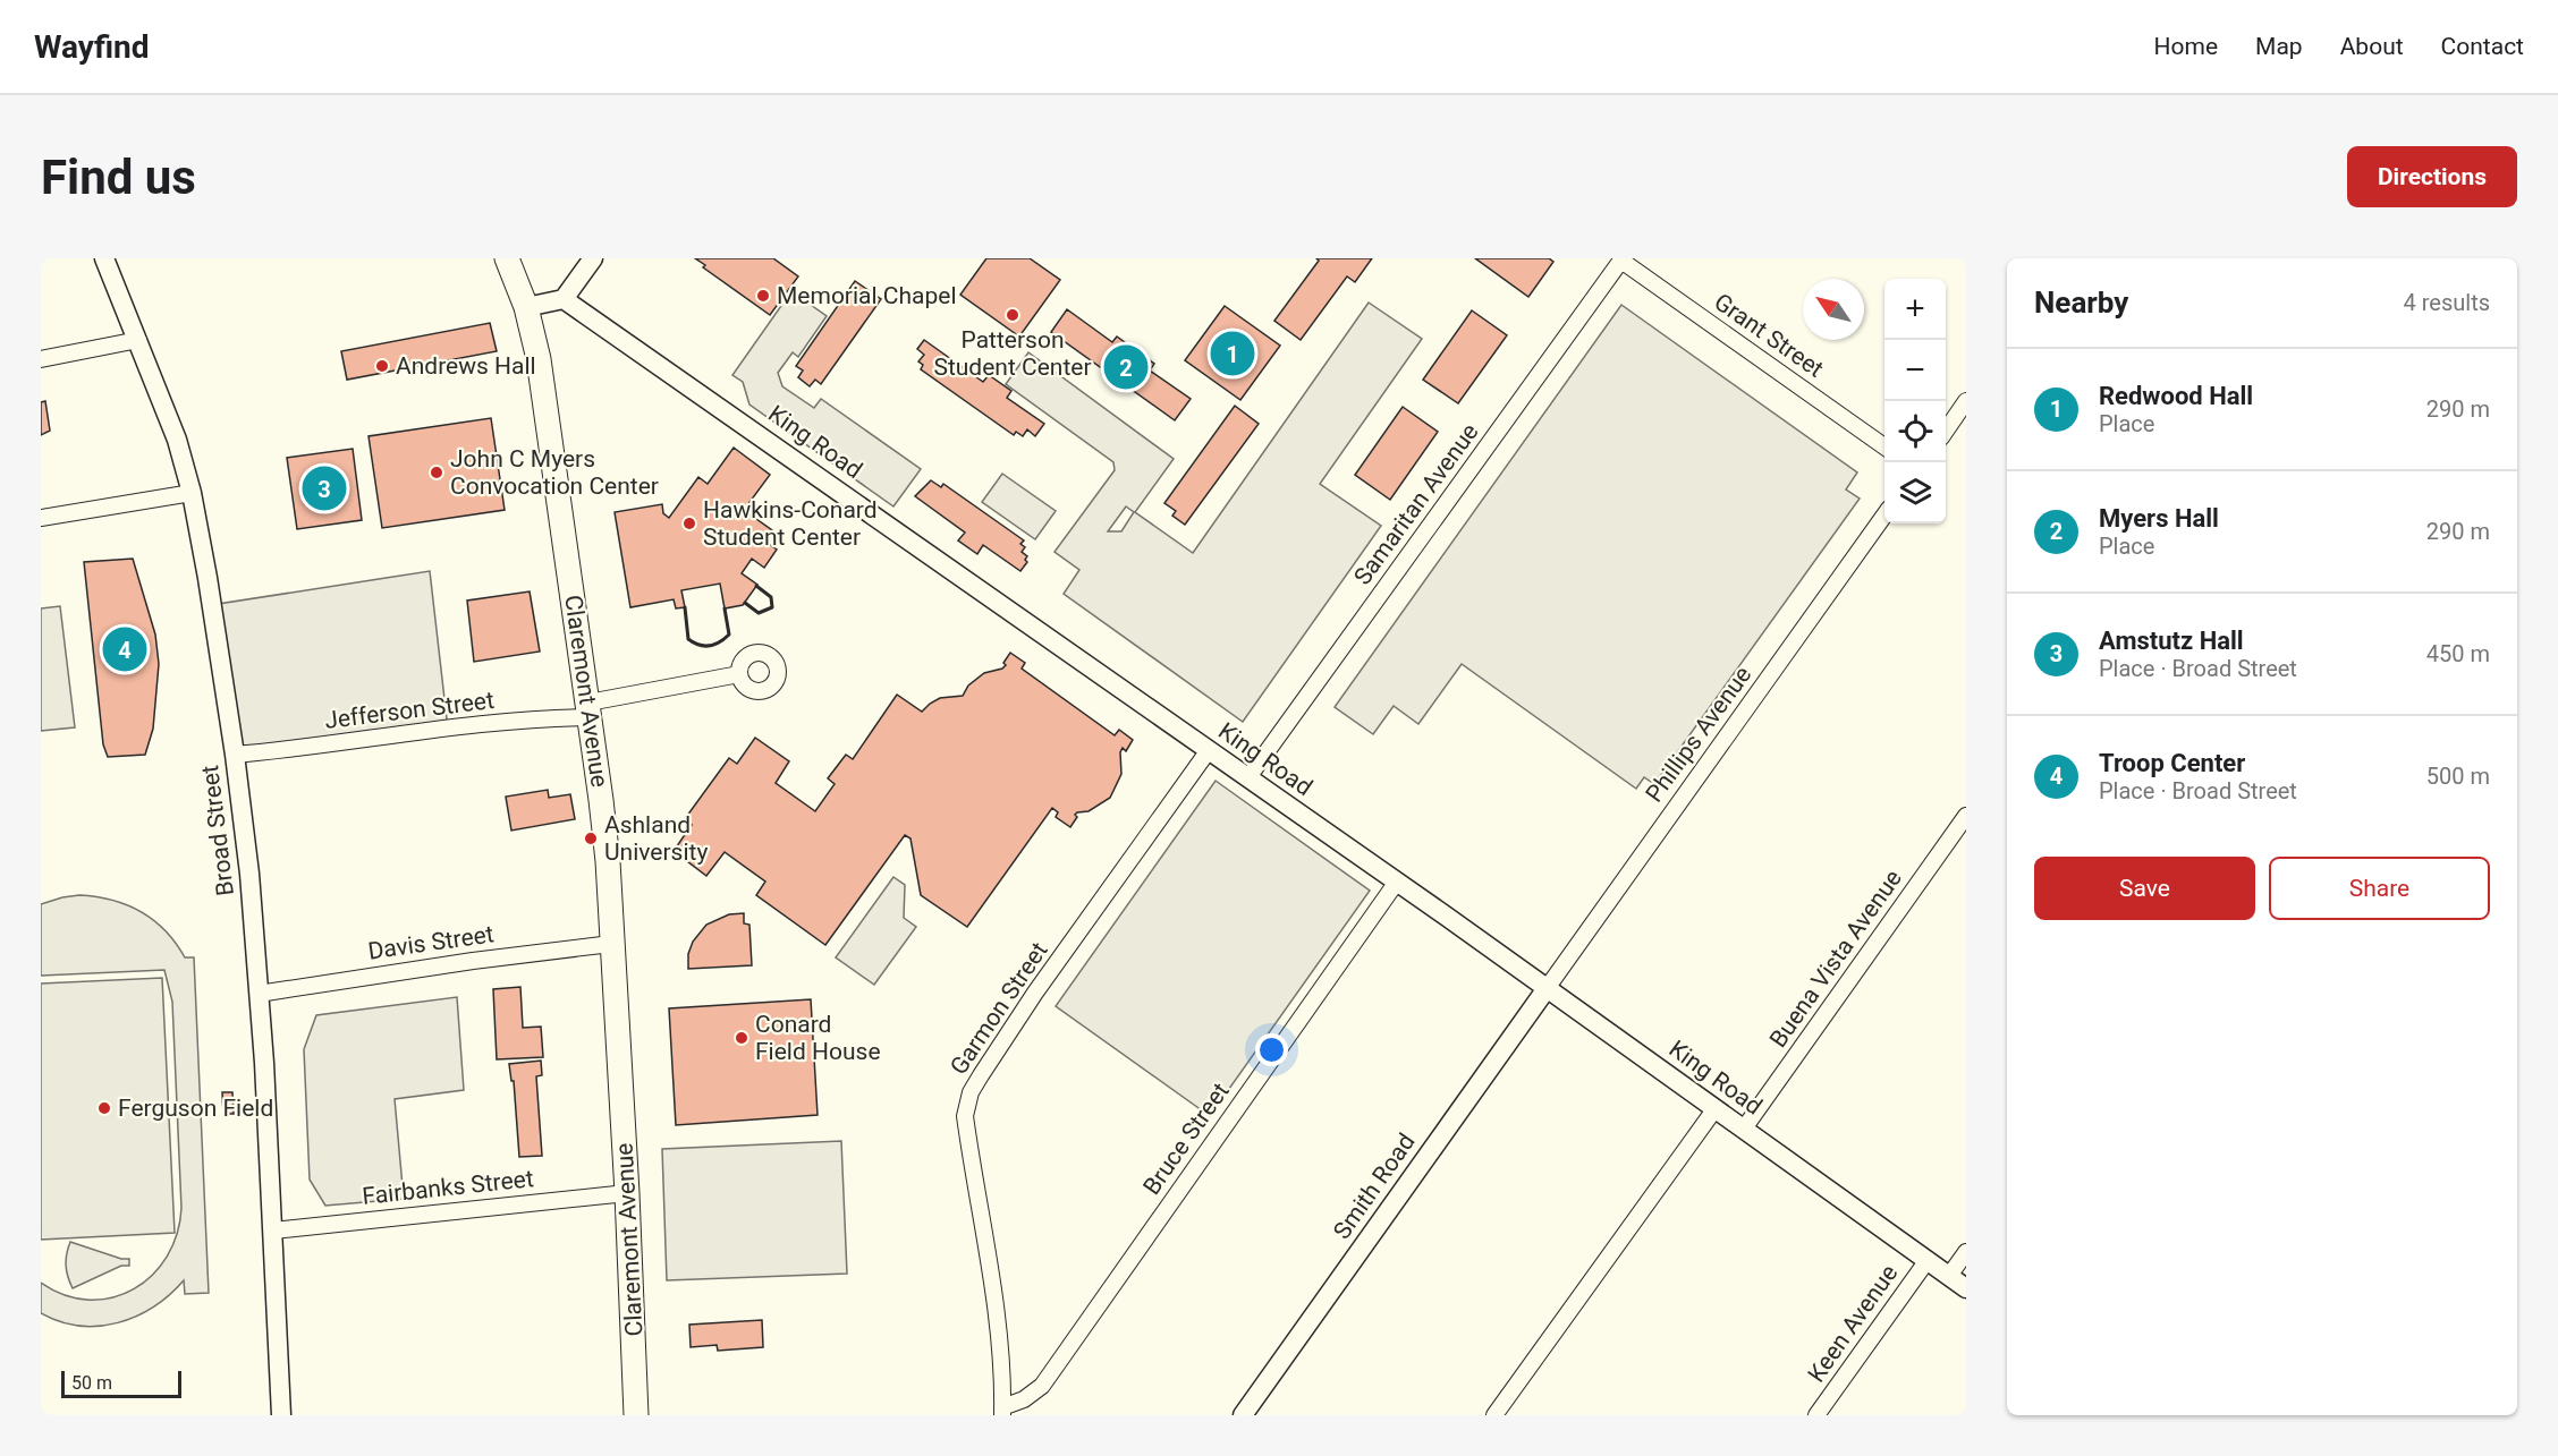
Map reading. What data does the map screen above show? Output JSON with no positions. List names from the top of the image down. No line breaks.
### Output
{"streets":{"main road":["Claremont Avenue"],"street":["Grant Street","King Road","Samaritan Avenue","Jefferson Street","Phillips Avenue","Broad Street","Davis Street","Buena Vista Avenue","Garmon Street","Bruce Street","Smith Road","Fairbanks Street","Keen Avenue"]},"crossings":[["Grant Street","Samaritan Avenue"],["King Road","Samaritan Avenue"],["King Road","Phillips Avenue"],["King Road","Buena Vista Avenue"],["King Road","Garmon Street"],["King Road","Bruce Street"],["King Road","Smith Road"],["King Road","Keen Avenue"],["Claremont Avenue","Jefferson Street"],["Claremont Avenue","Davis Street"],["Claremont Avenue","Fairbanks Street"],["Jefferson Street","Broad Street"],["Phillips Avenue","Smith Road"],["Broad Street","Davis Street"],["Broad Street","Fairbanks Street"],["Garmon Street","Bruce Street"]],"places":["Memorial Chapel","Patterson Student Center","Andrews Hall","John C Myers Convocation Center","Hawkins-Conard Student Center","Ashland University","Conard Field House","Ferguson Field"],"scale_bar":"50 m","north":"top left","page":{"header":"Wayfind","nav":["Home","Map","About","Contact"],"buttons":["Directions",["Save","Share"]],"title":"Find us","heading":["Nearby","4 results"],"map_buttons":["+","−"],"pins":["1","2","3","4"],"list":[{"mark":"1","name":"Redwood Hall","note":"Place","value":"290 m"},{"mark":"2","name":"Myers Hall","note":"Place","value":"290 m"},{"mark":"3","name":"Amstutz Hall","note":"Place · Broad Street","value":"450 m"},{"mark":"4","name":"Troop Center","note":"Place · Broad Street","value":"500 m"}],"scale":"50 m"}}
